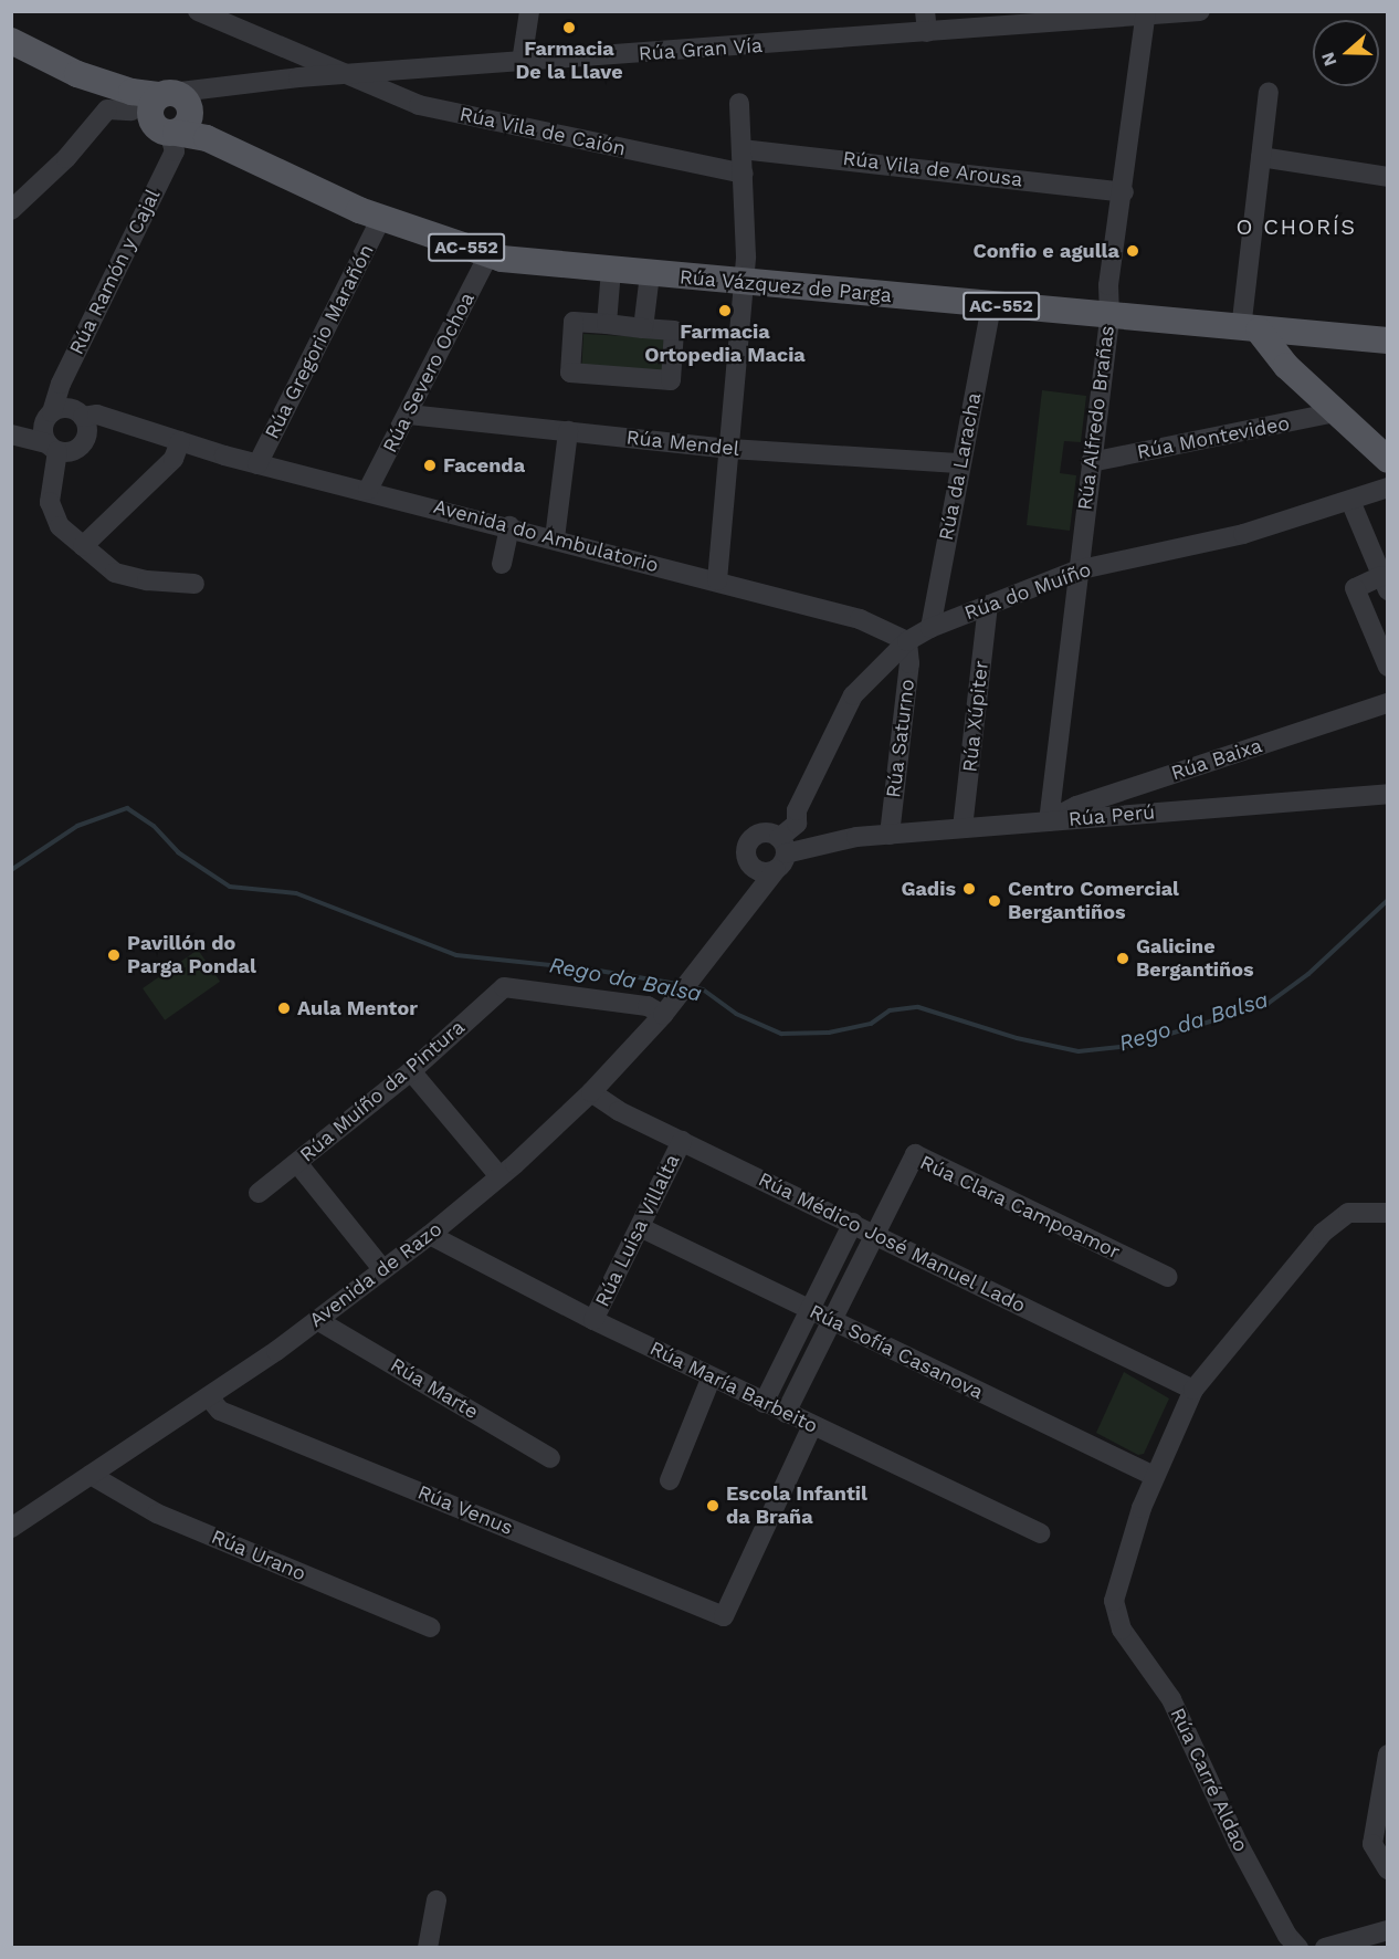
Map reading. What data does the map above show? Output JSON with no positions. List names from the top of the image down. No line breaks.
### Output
{"streets":{"main road":["AC-552","Rúa Vázquez de Parga"],"street":["Rúa Gran Vía","Rúa Vila de Caión","Rúa Vila de Arousa","Rúa Ramón y Cajal","Rúa Gregorio Marañón","Rúa Severo Ochoa","Rúa Alfredo Brañas","Rúa Montevideo","Rúa Mendel","Rúa da Laracha","Avenida do Ambulatorio","Rúa do Muíño","Rúa Xúpiter","Rúa Saturno","Rúa Baixa","Rúa Perú","Rúa Muíño da Pintura","Rúa Clara Campoamor","Rúa Luisa Villalta","Rúa Médico José Manuel Lado","Avenida de Razo","Rúa Sofía Casanova","Rúa María Barbeito","Rúa Marte","Rúa Venus","Rúa Urano","Rúa Carré Aldao"]},"crossings":[["Rúa Gran Vía","Rúa Vila de Caión"],["Rúa Gran Vía","Rúa Ramón y Cajal"],["Rúa Gran Vía","Rúa Vázquez de Parga"],["Rúa Gran Vía","Rúa Alfredo Brañas"],["Rúa Vila de Arousa","Rúa Alfredo Brañas"],["Rúa Ramón y Cajal","Rúa Vázquez de Parga"],["Rúa Vázquez de Parga","Rúa Gregorio Marañón"],["Rúa Vázquez de Parga","Rúa Severo Ochoa"],["Rúa Vázquez de Parga","Rúa Alfredo Brañas"],["Rúa Vázquez de Parga","Rúa da Laracha"],["Rúa Gregorio Marañón","Avenida do Ambulatorio"],["Rúa Severo Ochoa","Rúa Mendel"],["Rúa Severo Ochoa","Avenida do Ambulatorio"],["Rúa Alfredo Brañas","Rúa Montevideo"],["Rúa Alfredo Brañas","Rúa do Muíño"],["Rúa Alfredo Brañas","Rúa Baixa"],["Rúa Alfredo Brañas","Rúa Perú"],["Rúa Mendel","Rúa da Laracha"],["Rúa da Laracha","Rúa do Muíño"],["Avenida do Ambulatorio","Rúa do Muíño"],["Avenida do Ambulatorio","Rúa Saturno"],["Rúa do Muíño","Rúa Xúpiter"],["Rúa do Muíño","Rúa Saturno"],["Rúa do Muíño","Rúa Perú"],["Rúa do Muíño","Avenida de Razo"],["Rúa Xúpiter","Rúa Perú"],["Rúa Saturno","Rúa Perú"],["Rúa Baixa","Rúa Perú"],["Rúa Muíño da Pintura","Avenida de Razo"],["Rúa Clara Campoamor","Rúa Médico José Manuel Lado"],["Rúa Luisa Villalta","Rúa Médico José Manuel Lado"],["Rúa Luisa Villalta","Rúa Sofía Casanova"],["Rúa Luisa Villalta","Rúa María Barbeito"],["Rúa Médico José Manuel Lado","Avenida de Razo"],["Avenida de Razo","Rúa María Barbeito"],["Avenida de Razo","Rúa Marte"],["Avenida de Razo","Rúa Venus"],["Avenida de Razo","Rúa Urano"],["Rúa Sofía Casanova","Rúa Carré Aldao"],["Rúa María Barbeito","Rúa Venus"]],"districts":["O CHORÍS"],"water":["Rego da Balsa"],"places":["Farmacia De la Llave","Confio e agulla","Farmacia Ortopedia Macia","Facenda","Gadis","Centro Comercial Bergantiños","Pavillón do Parga Pondal","Galicine Bergantiños","Aula Mentor","Escola Infantil da Braña"],"north":"left"}
